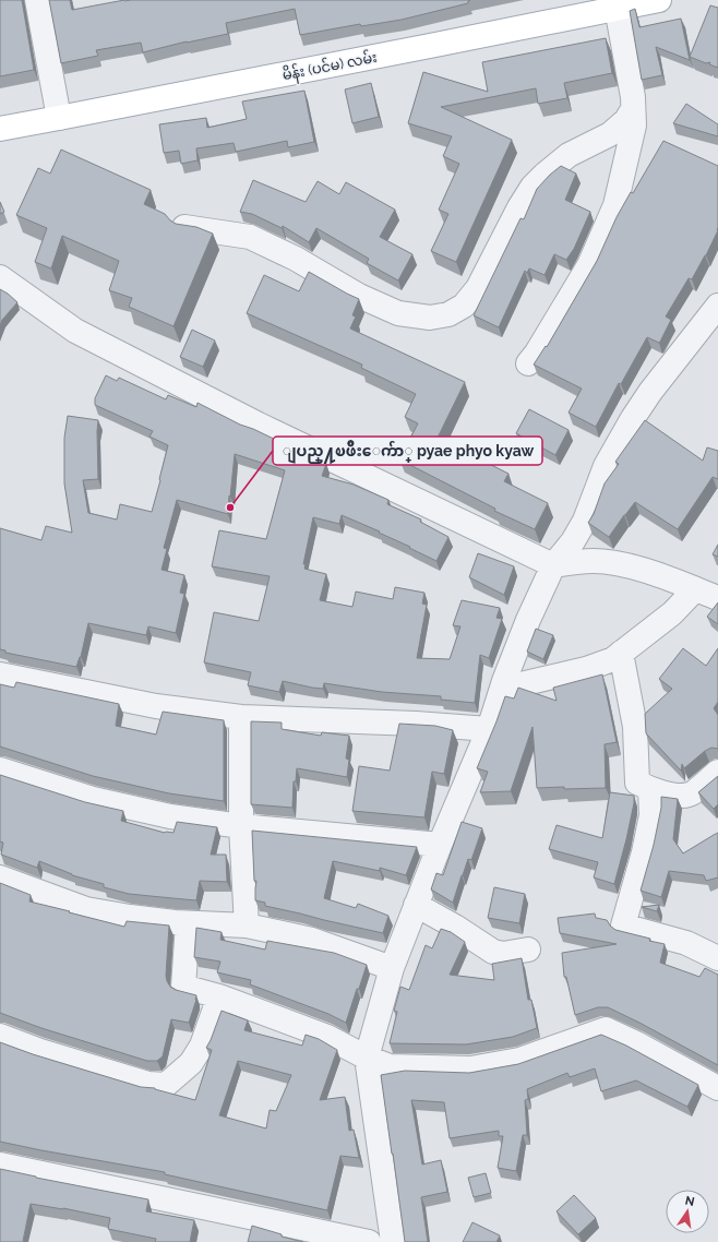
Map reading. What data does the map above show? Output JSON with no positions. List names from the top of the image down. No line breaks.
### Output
{"streets":{"main road":["မိန်း (ပင်မ) လမ်း"]},"places":["ျပည္႔ၿဖိဳးေက်ာ္ pyae phyo kyaw"],"north":"top"}
